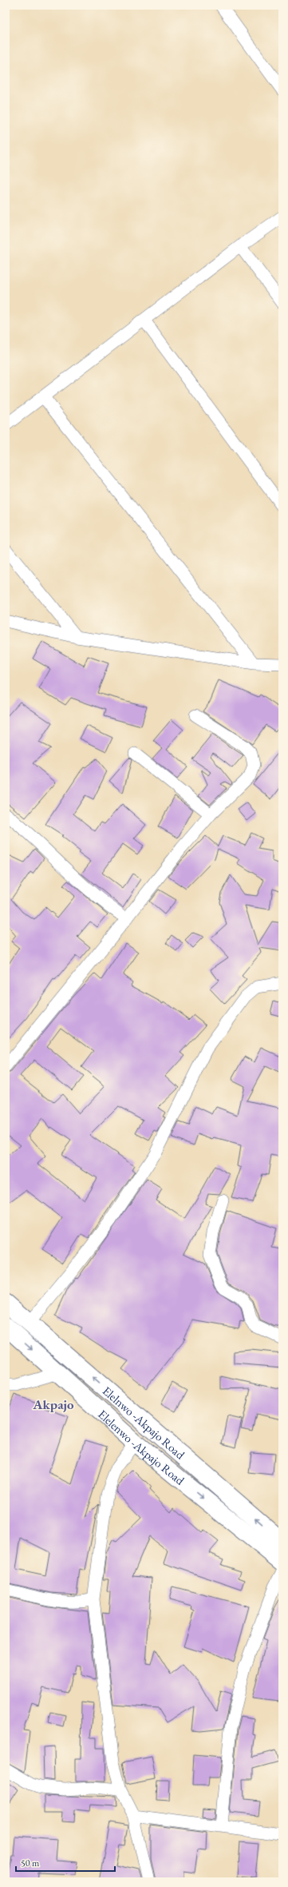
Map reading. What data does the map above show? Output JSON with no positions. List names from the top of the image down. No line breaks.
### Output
{"streets":{"main road":["Elelnwo -Akpajo Road","Elelenwo -Akpajo Road"]},"one_way":["Elelnwo -Akpajo Road","Elelenwo -Akpajo Road"],"districts":["Akpajo"],"scale_bar":"50 m"}
